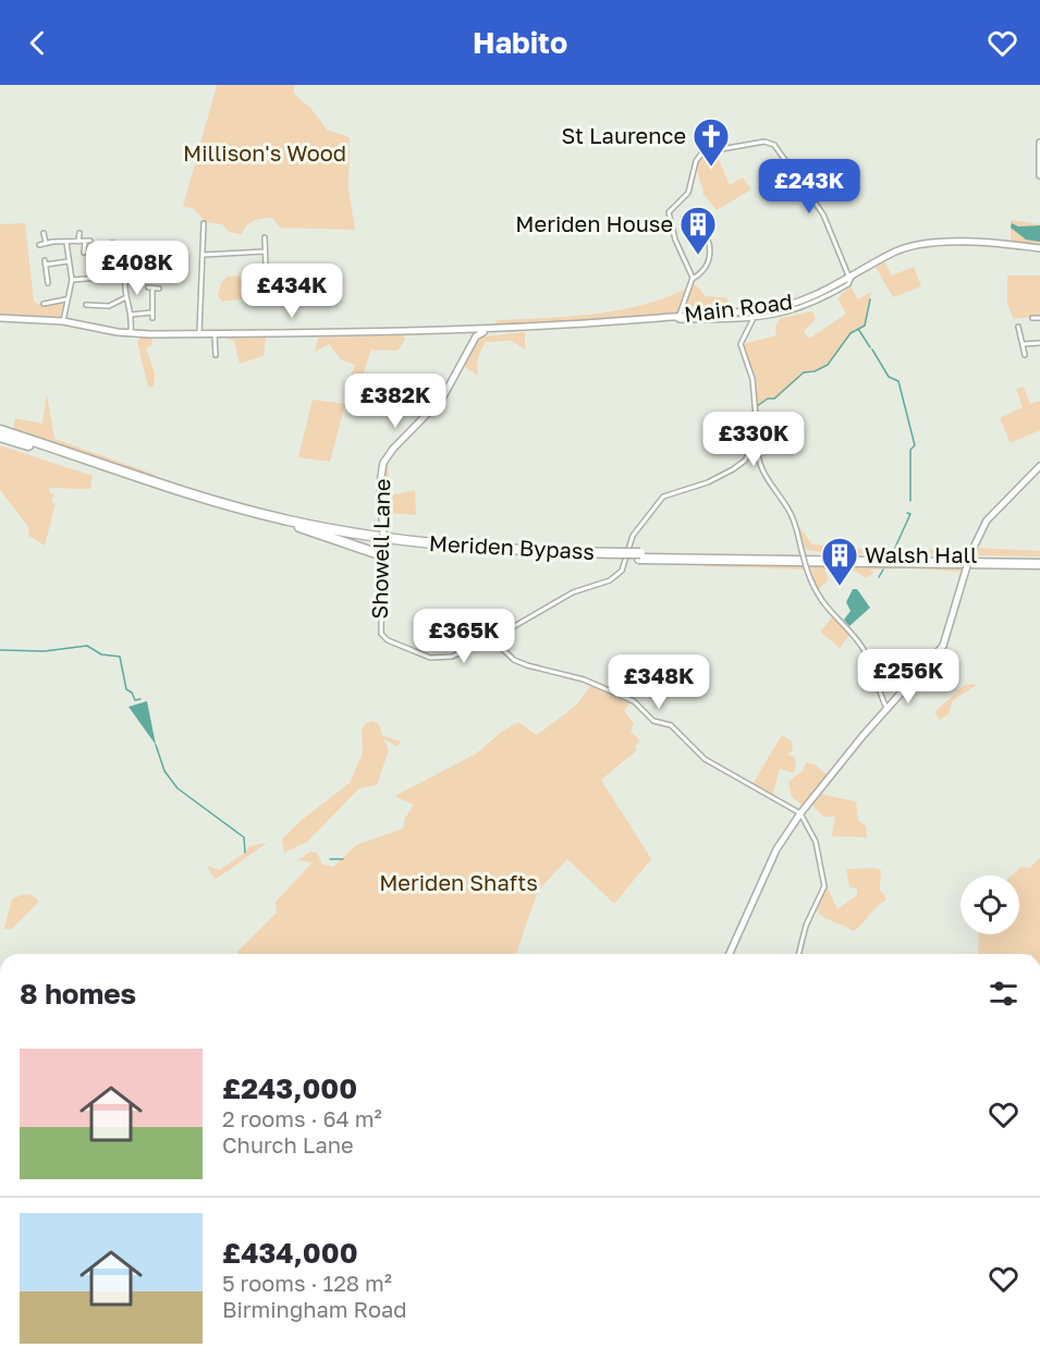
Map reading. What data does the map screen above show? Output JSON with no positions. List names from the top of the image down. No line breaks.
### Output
{"streets":{"highway":["Meriden Bypass"],"main road":["Main Road","Showell Lane"]},"crossings":[["Main Road","Showell Lane"]],"parks":["Millison's Wood","Meriden Shafts"],"places":{"church":["St Laurence"],"building":["Meriden House","Walsh Hall"]},"page":{"header":"Habito","price":["£243K","£408K","£434K","£382K","£330K","£365K","£256K","£348K"],"heading":"8 homes","list":[{"name":"£243,000","note":"2 rooms · 64 m² · Church Lane"},{"name":"£434,000","note":"5 rooms · 128 m² · Birmingham Road"}]}}
